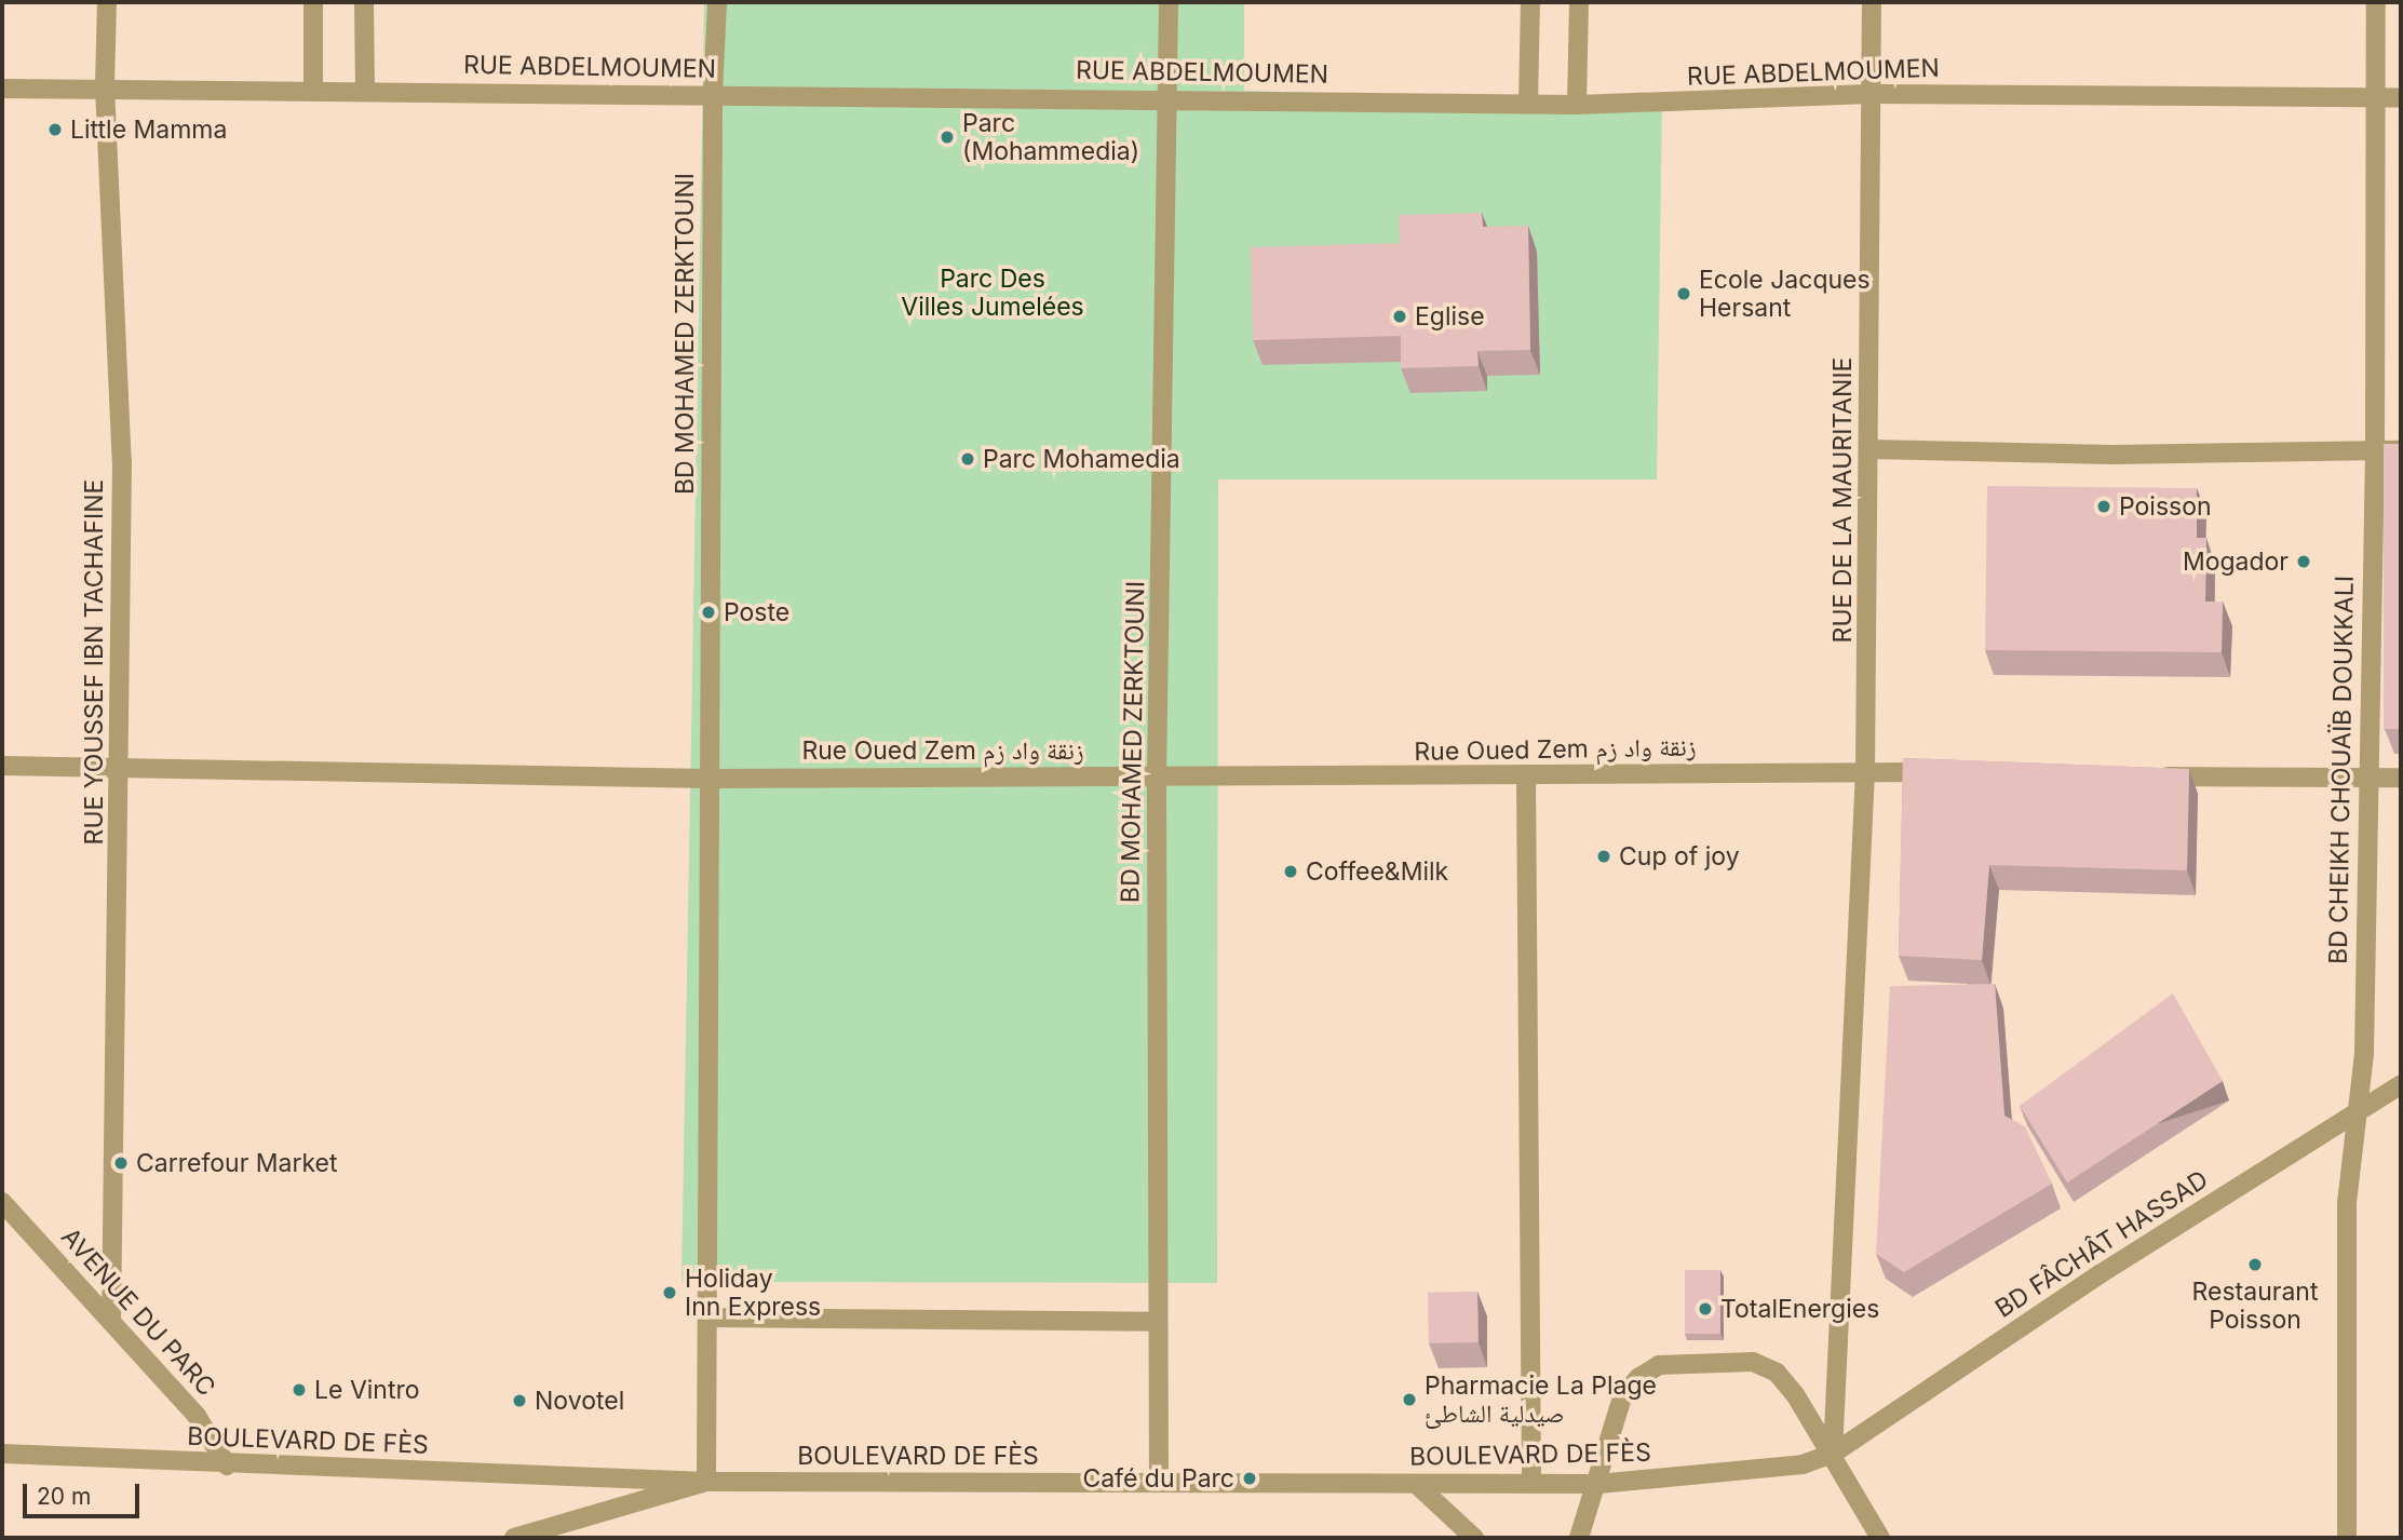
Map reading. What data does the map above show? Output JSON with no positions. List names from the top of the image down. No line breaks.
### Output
{"streets":{"street":["RUE ABDELMOUMEN","BD MOHAMED ZERKTOUNI","RUE DE LA MAURITANIE","RUE YOUSSEF IBN TACHAFINE","Rue Oued Zem زنقة واد زم","BD CHEIKH CHOUAÏB DOUKKALI","BD FÂCHÂT HASSAD","AVENUE DU PARC","BOULEVARD DE FÈS"]},"crossings":[["RUE ABDELMOUMEN","BD MOHAMED ZERKTOUNI"],["RUE ABDELMOUMEN","RUE DE LA MAURITANIE"],["RUE ABDELMOUMEN","RUE YOUSSEF IBN TACHAFINE"],["RUE ABDELMOUMEN","BD CHEIKH CHOUAÏB DOUKKALI"],["BD MOHAMED ZERKTOUNI","Rue Oued Zem زنقة واد زم"],["BD MOHAMED ZERKTOUNI","BOULEVARD DE FÈS"],["RUE DE LA MAURITANIE","Rue Oued Zem زنقة واد زم"],["RUE DE LA MAURITANIE","BD FÂCHÂT HASSAD"],["RUE DE LA MAURITANIE","BOULEVARD DE FÈS"],["RUE YOUSSEF IBN TACHAFINE","Rue Oued Zem زنقة واد زم"],["RUE YOUSSEF IBN TACHAFINE","AVENUE DU PARC"],["BD CHEIKH CHOUAÏB DOUKKALI","BD FÂCHÂT HASSAD"],["BD FÂCHÂT HASSAD","BOULEVARD DE FÈS"],["AVENUE DU PARC","BOULEVARD DE FÈS"]],"parks":["Parc Des Villes Jumelées"],"places":["Little Mamma","Parc (Mohammedia)","Ecole Jacques Hersant","Eglise","Parc Mohamedia","Poisson","Mogador","Poste","Cup of joy","Coffee&Milk","Carrefour Market","Restaurant Poisson","Holiday Inn Express","TotalEnergies","Le Vintro","Pharmacie La Plage صيدلية الشاطئ","Novotel","Café du Parc"],"scale_bar":"20 m"}
